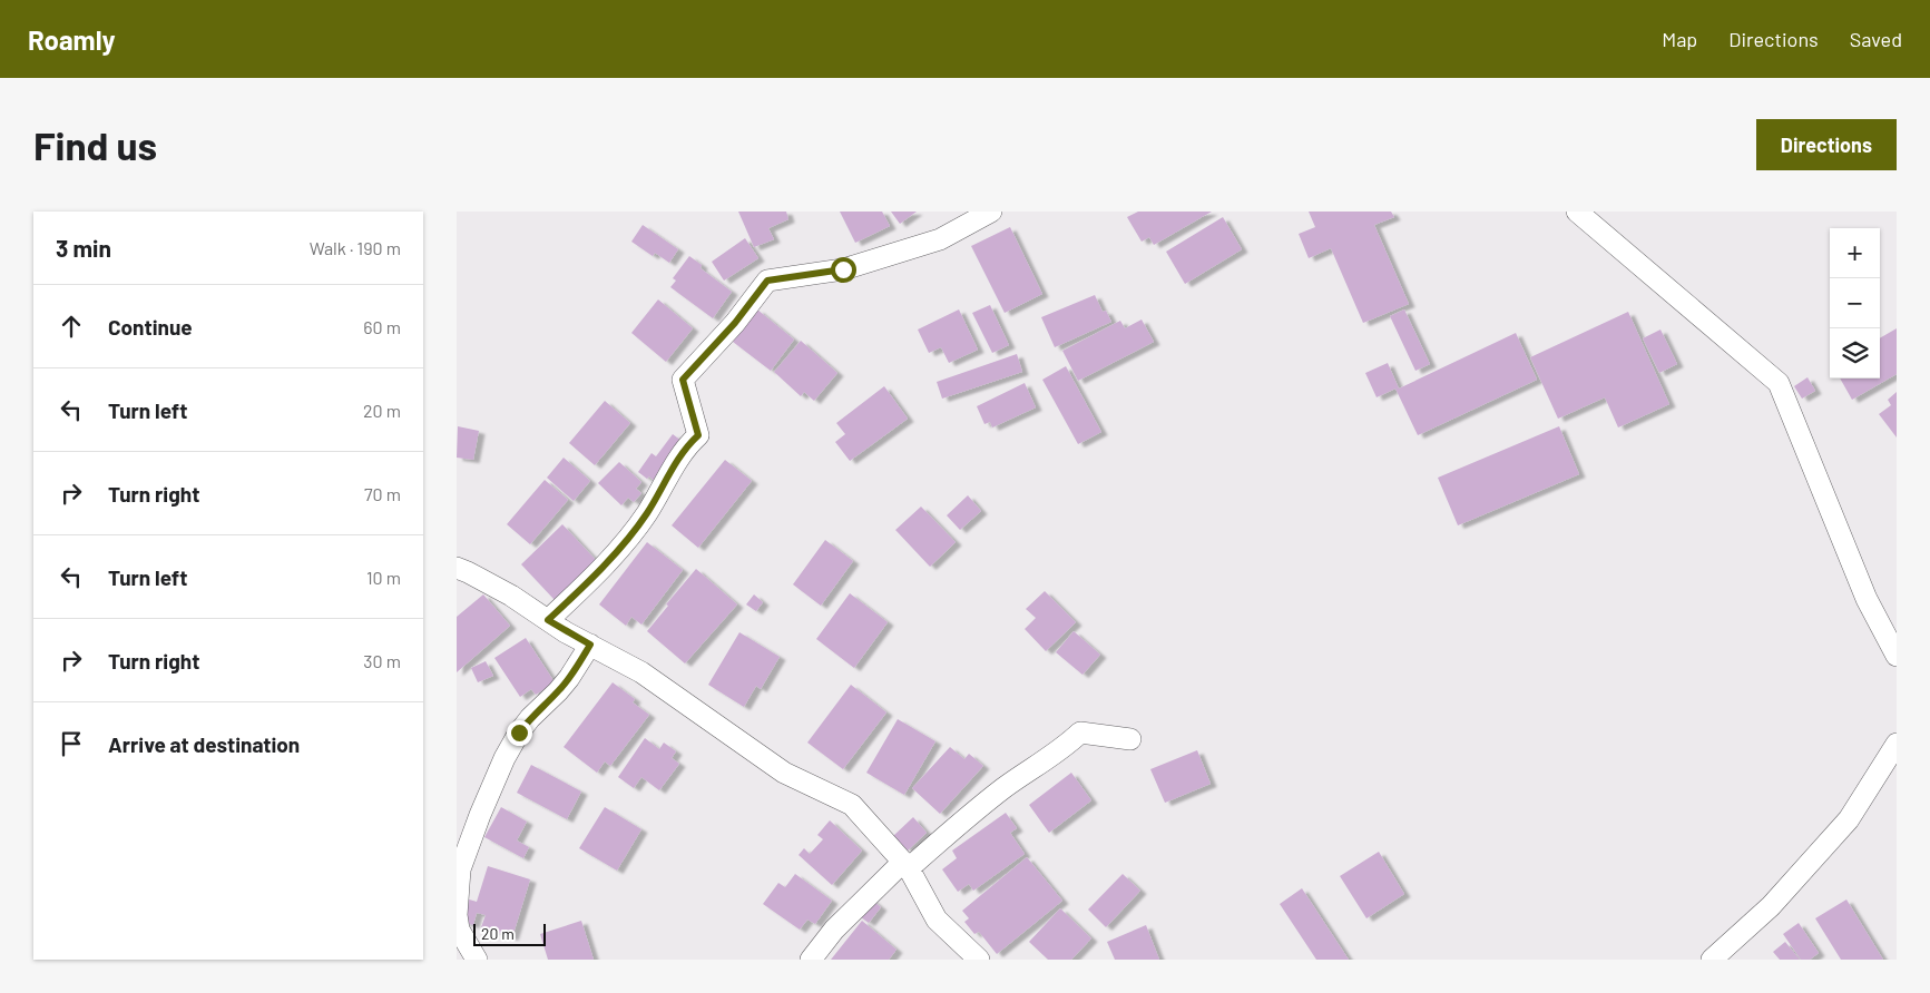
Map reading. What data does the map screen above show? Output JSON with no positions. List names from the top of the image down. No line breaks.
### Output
{"scale_bar":"20 m","page":{"header":"Roamly","nav":["Map","Directions","Saved"],"buttons":"Directions","title":"Find us","heading":["3 min","Walk · 190 m"],"map_buttons":["+","−"],"list":[["Continue","60 m"],["Turn left","20 m"],["Turn right","70 m"],["Turn left","10 m"],["Turn right","30 m"],"Arrive at destination"],"scale":"20 m"}}
